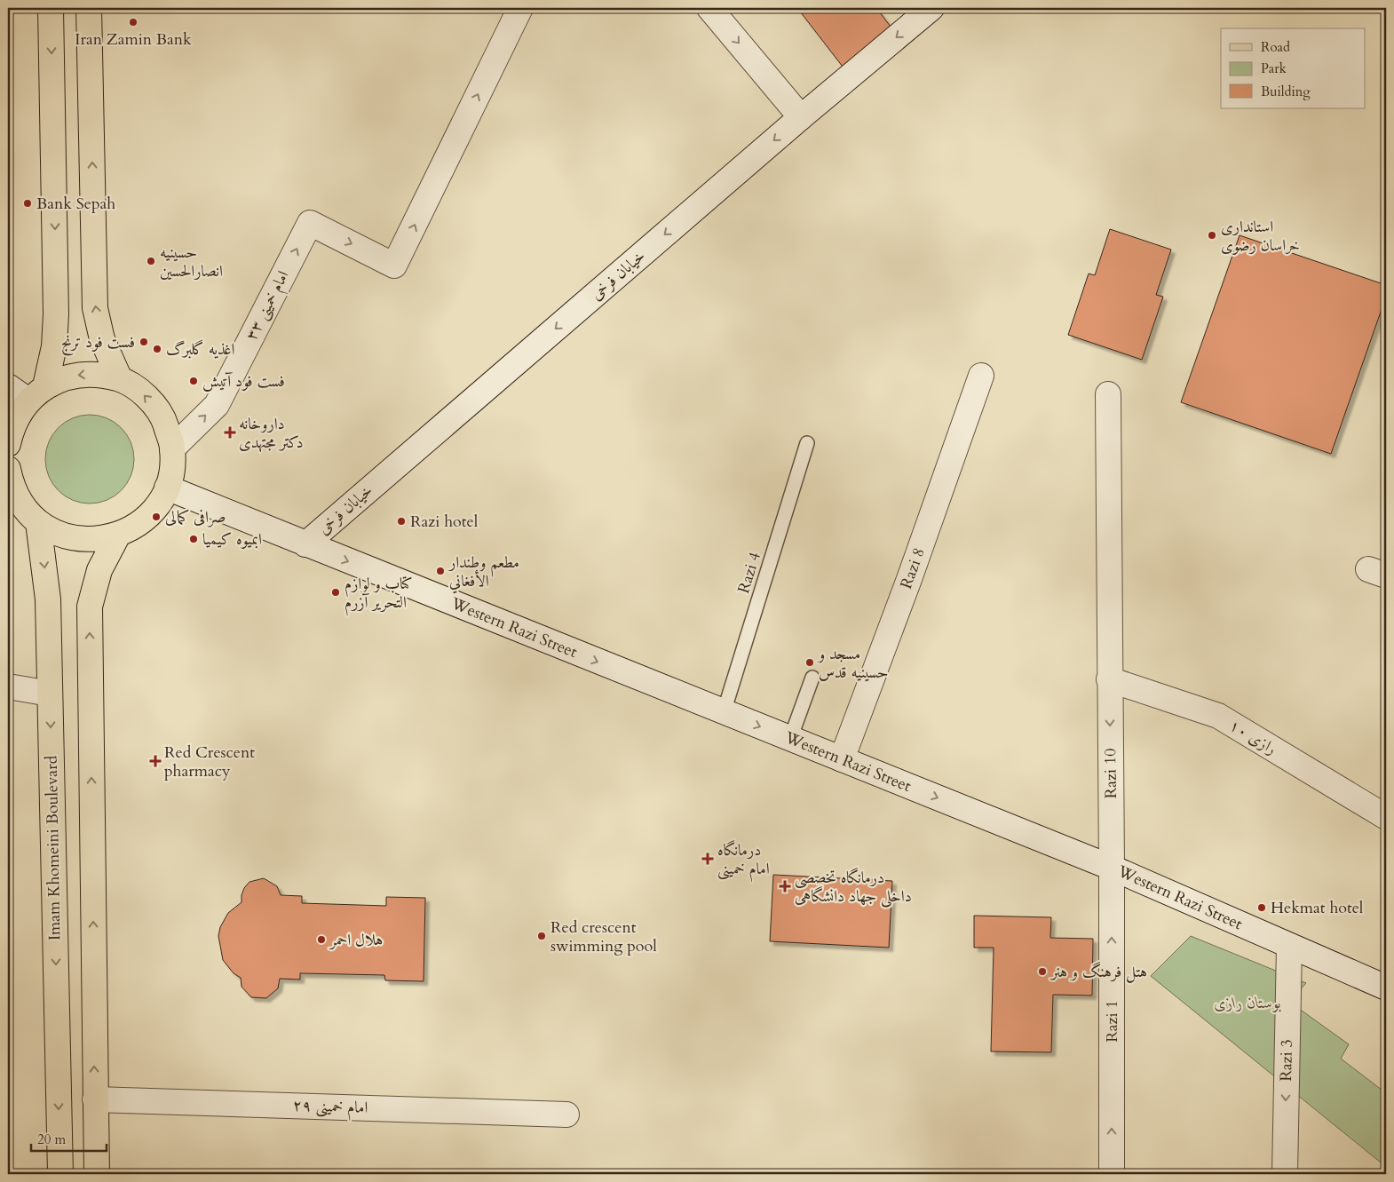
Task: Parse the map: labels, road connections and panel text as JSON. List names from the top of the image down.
{
  "streets": {
    "main road": ["Imam Khomeini Boulevard"],
    "street": [
      "خیابان فرخی",
      "امام خمینی ۳۳",
      "Razi 8",
      "Western Razi Street",
      "رازی ۱۰",
      "Razi 10",
      "Razi 1",
      "Razi 3",
      "امام خمینی ۲۹"
    ],
    "lane": ["Razi 4"]
  },
  "crossings": [
    ["خیابان فرخی", "Western Razi Street"],
    ["Razi 8", "Western Razi Street"],
    ["Razi 4", "Western Razi Street"],
    ["Western Razi Street", "Razi 10"],
    ["Western Razi Street", "Razi 1"],
    ["Western Razi Street", "Razi 3"],
    ["رازی ۱۰", "Razi 10"],
    ["Razi 10", "Razi 1"]
  ],
  "one_way": [
    "خیابان فرخی",
    "امام خمینی ۳۳",
    "Western Razi Street",
    "Razi 10",
    "Razi 1",
    "Razi 3"
  ],
  "parks": ["بوستان رازی"],
  "places": {
    "other": [
      "Iran Zamin Bank",
      "Bank Sepah",
      "استانداری خراسان رضوی",
      "حسینیه انصارالحسین",
      "فست فود ترنج",
      "اغذیه گلبرگ",
      "فست فود آتیش",
      "صرافی کمالی",
      "Razi hotel",
      "ابميوه كيميا",
      "مطعم وطندار الأفغاني",
      "کتاب و لوازم التحریر آزرم",
      "مسجد و حسینیه قدس",
      "Hekmat hotel",
      "Red crescent swimming pool",
      "هلال احمر",
      "هتل فرهنگ و هنر"
    ],
    "health": [
      "داروخانه دکتر مجتهدی",
      "Red Crescent pharmacy",
      "درمانگاه امام خمینی",
      "درمانگاه تخصصی داخلی جهاد دانشگاهی"
    ]
  },
  "legend": ["Road", "Park", "Building"],
  "scale_bar": "20 m"
}
